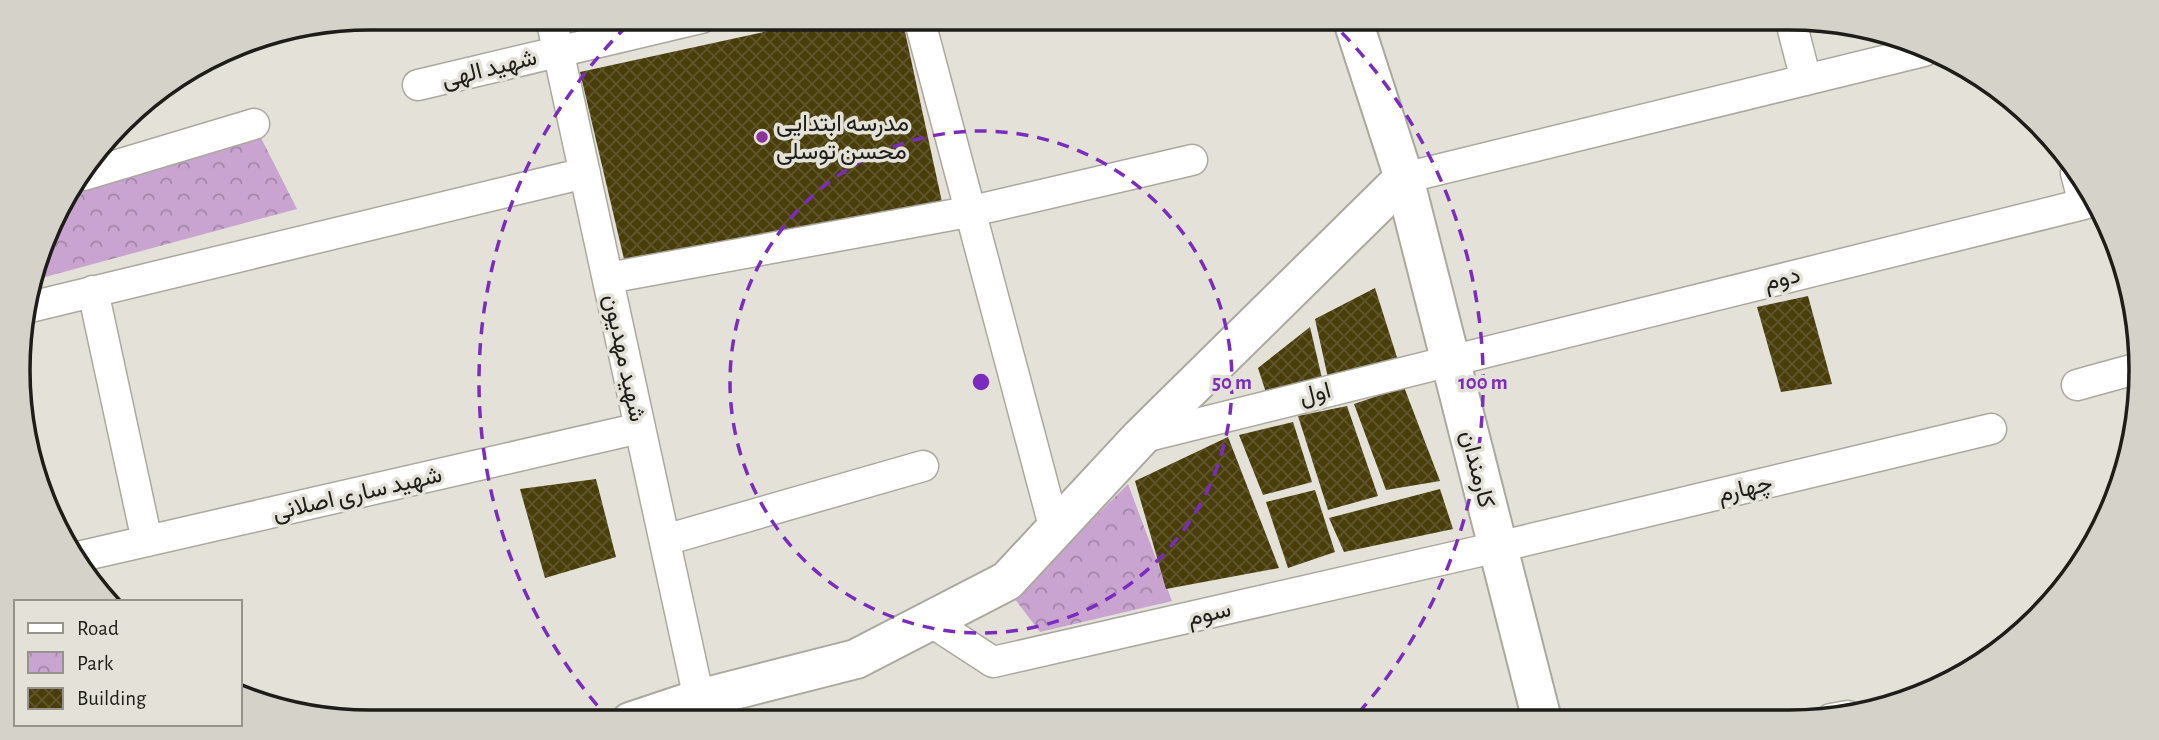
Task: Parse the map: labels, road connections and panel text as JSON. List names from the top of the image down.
{
  "streets": {
    "street": [
      "شهید الهی",
      "دوم",
      "شهید مهدیون",
      "اول",
      "کارمندان",
      "چهارم",
      "شهید ساری اصلانی",
      "سوم"
    ]
  },
  "crossings": [
    ["شهید الهی", "شهید مهدیون"],
    ["دوم", "اول"],
    ["دوم", "کارمندان"],
    ["شهید مهدیون", "شهید ساری اصلانی"],
    ["اول", "کارمندان"],
    ["کارمندان", "چهارم"],
    ["کارمندان", "سوم"],
    ["چهارم", "سوم"]
  ],
  "places": ["مدرسه ابتدایی محسن توسلی"],
  "legend": ["Road", "Park", "Building"],
  "rings": ["50 m", "100 m"]
}
